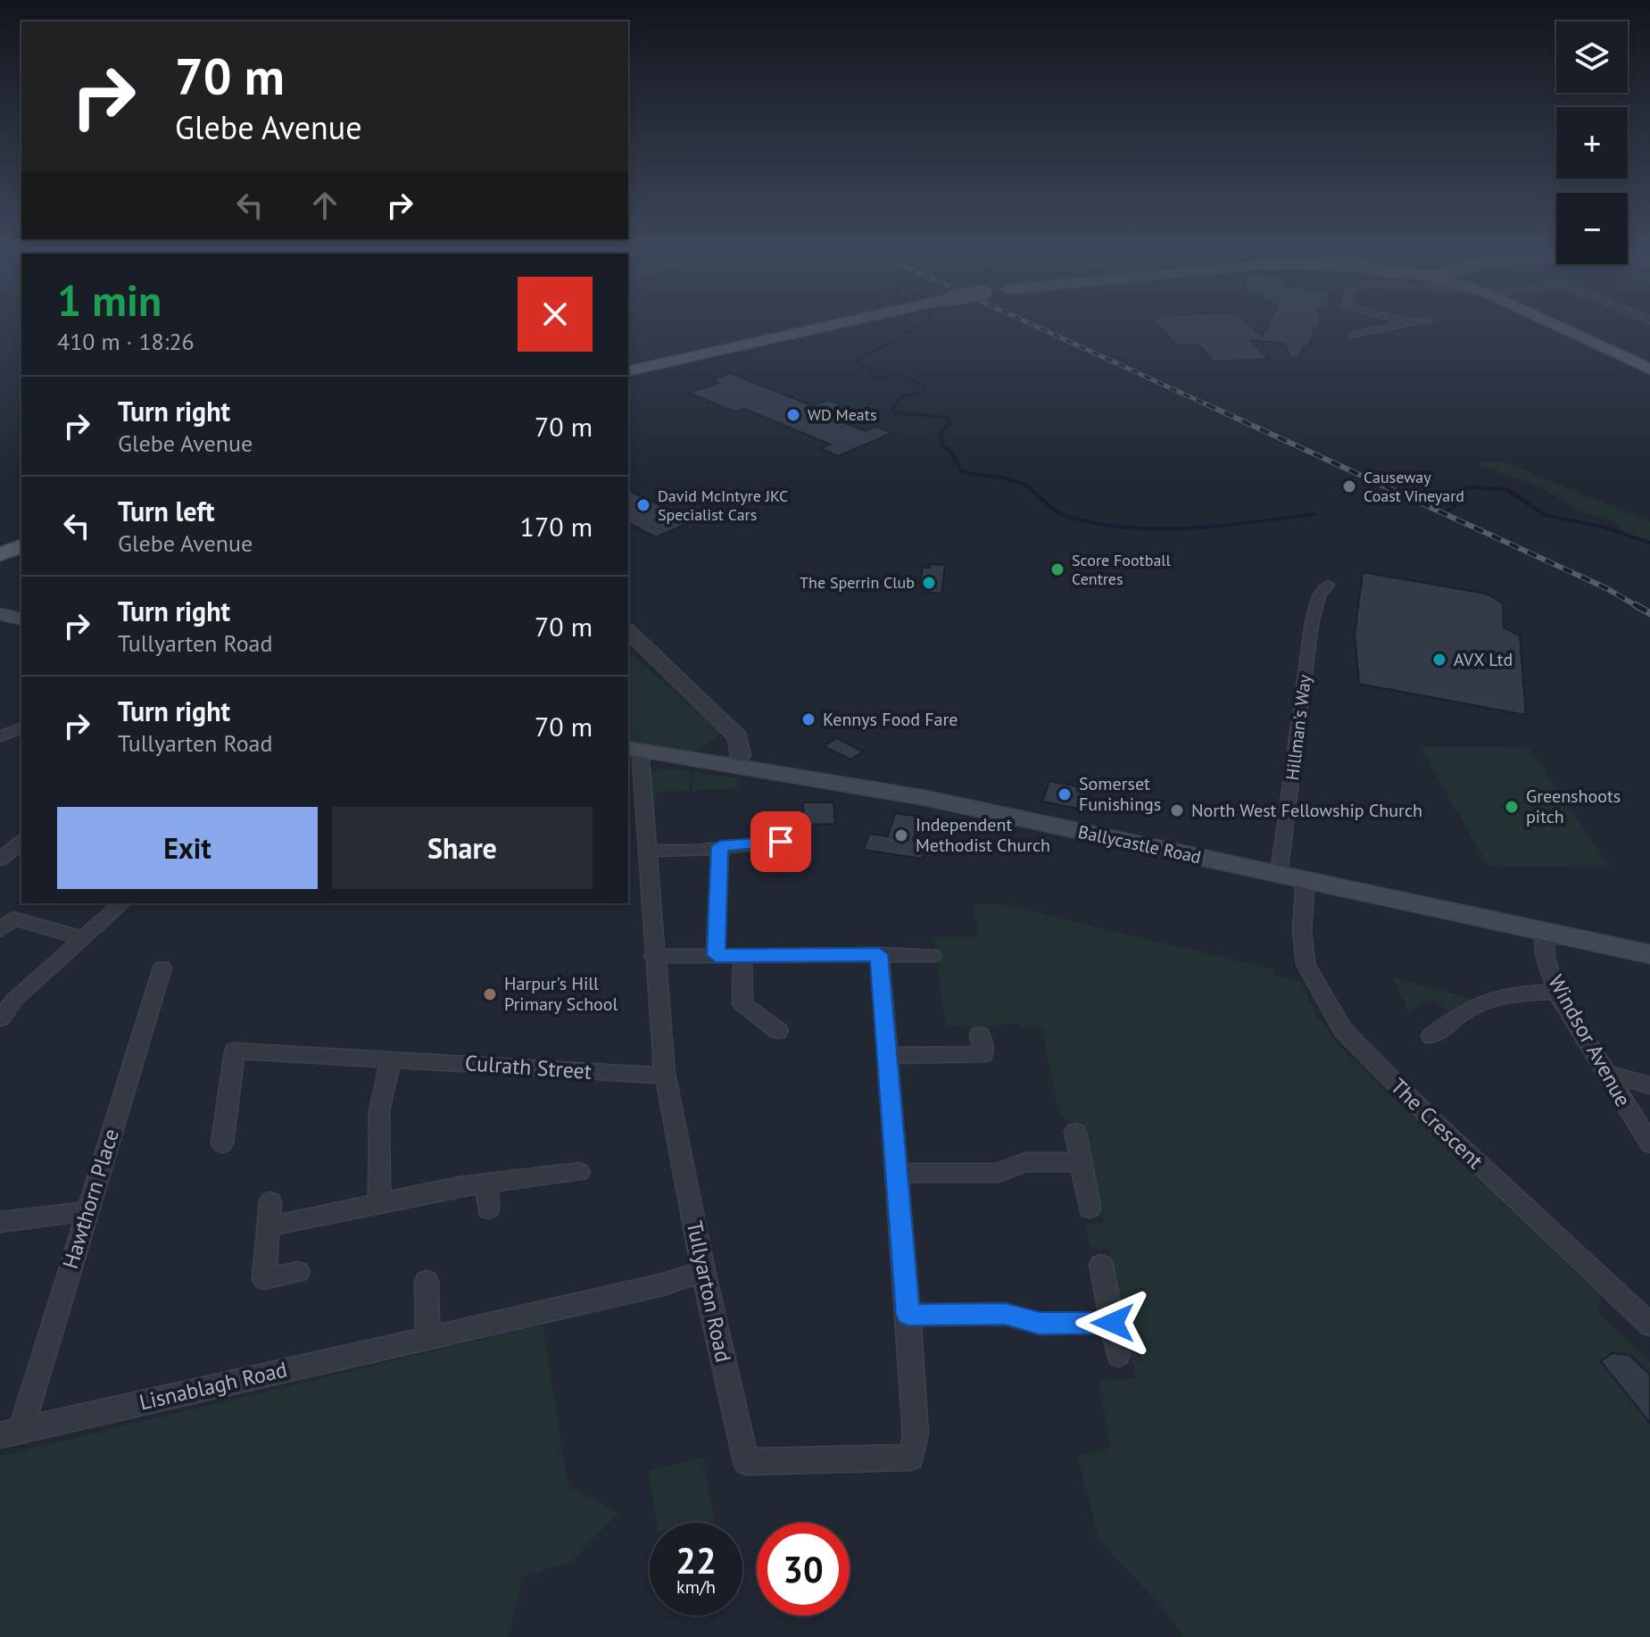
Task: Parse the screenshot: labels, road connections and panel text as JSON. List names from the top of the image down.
{
  "streets": {
    "main road": ["Ballycastle Road"],
    "street": [
      "Hillman's Way",
      "Windsor Avenue",
      "Culrath Street",
      "The Crescent",
      "Hawthorn Place",
      "Tullyarton Road",
      "Lisnablagh Road"
    ]
  },
  "crossings": [
    ["Hillman's Way", "Ballycastle Road"],
    ["Ballycastle Road", "Windsor Avenue"],
    ["Ballycastle Road", "The Crescent"],
    ["Ballycastle Road", "Tullyarton Road"],
    ["Culrath Street", "Tullyarton Road"],
    ["Hawthorn Place", "Lisnablagh Road"],
    ["Tullyarton Road", "Lisnablagh Road"]
  ],
  "places": [
    "WD Meats",
    "Causeway Coast Vineyard",
    "David McIntyre JKC Specialist Cars",
    "Score Football Centres",
    "The Sperrin Club",
    "AVX Ltd",
    "Kennys Food Fare",
    "Somerset Funishings",
    "Greenshoots pitch",
    "North West Fellowship Church",
    "Independent Methodist Church",
    "Harpur's Hill Primary School"
  ],
  "page": {
    "map_buttons": ["+", "−"],
    "turn": ["70 m", "Glebe Avenue"],
    "heading": ["1 min", "410 m · 18:26"],
    "list": [
      {
        "name": "Turn right",
        "note": "Glebe Avenue",
        "value": "70 m"
      },
      {
        "name": "Turn left",
        "note": "Glebe Avenue",
        "value": "170 m"
      },
      {
        "name": "Turn right",
        "note": "Tullyarten Road",
        "value": "70 m"
      },
      {
        "name": "Turn right",
        "note": "Tullyarten Road",
        "value": "70 m"
      }
    ],
    "buttons": ["Exit", "Share"],
    "speed": "22 km/h",
    "limit": "30"
  }
}
